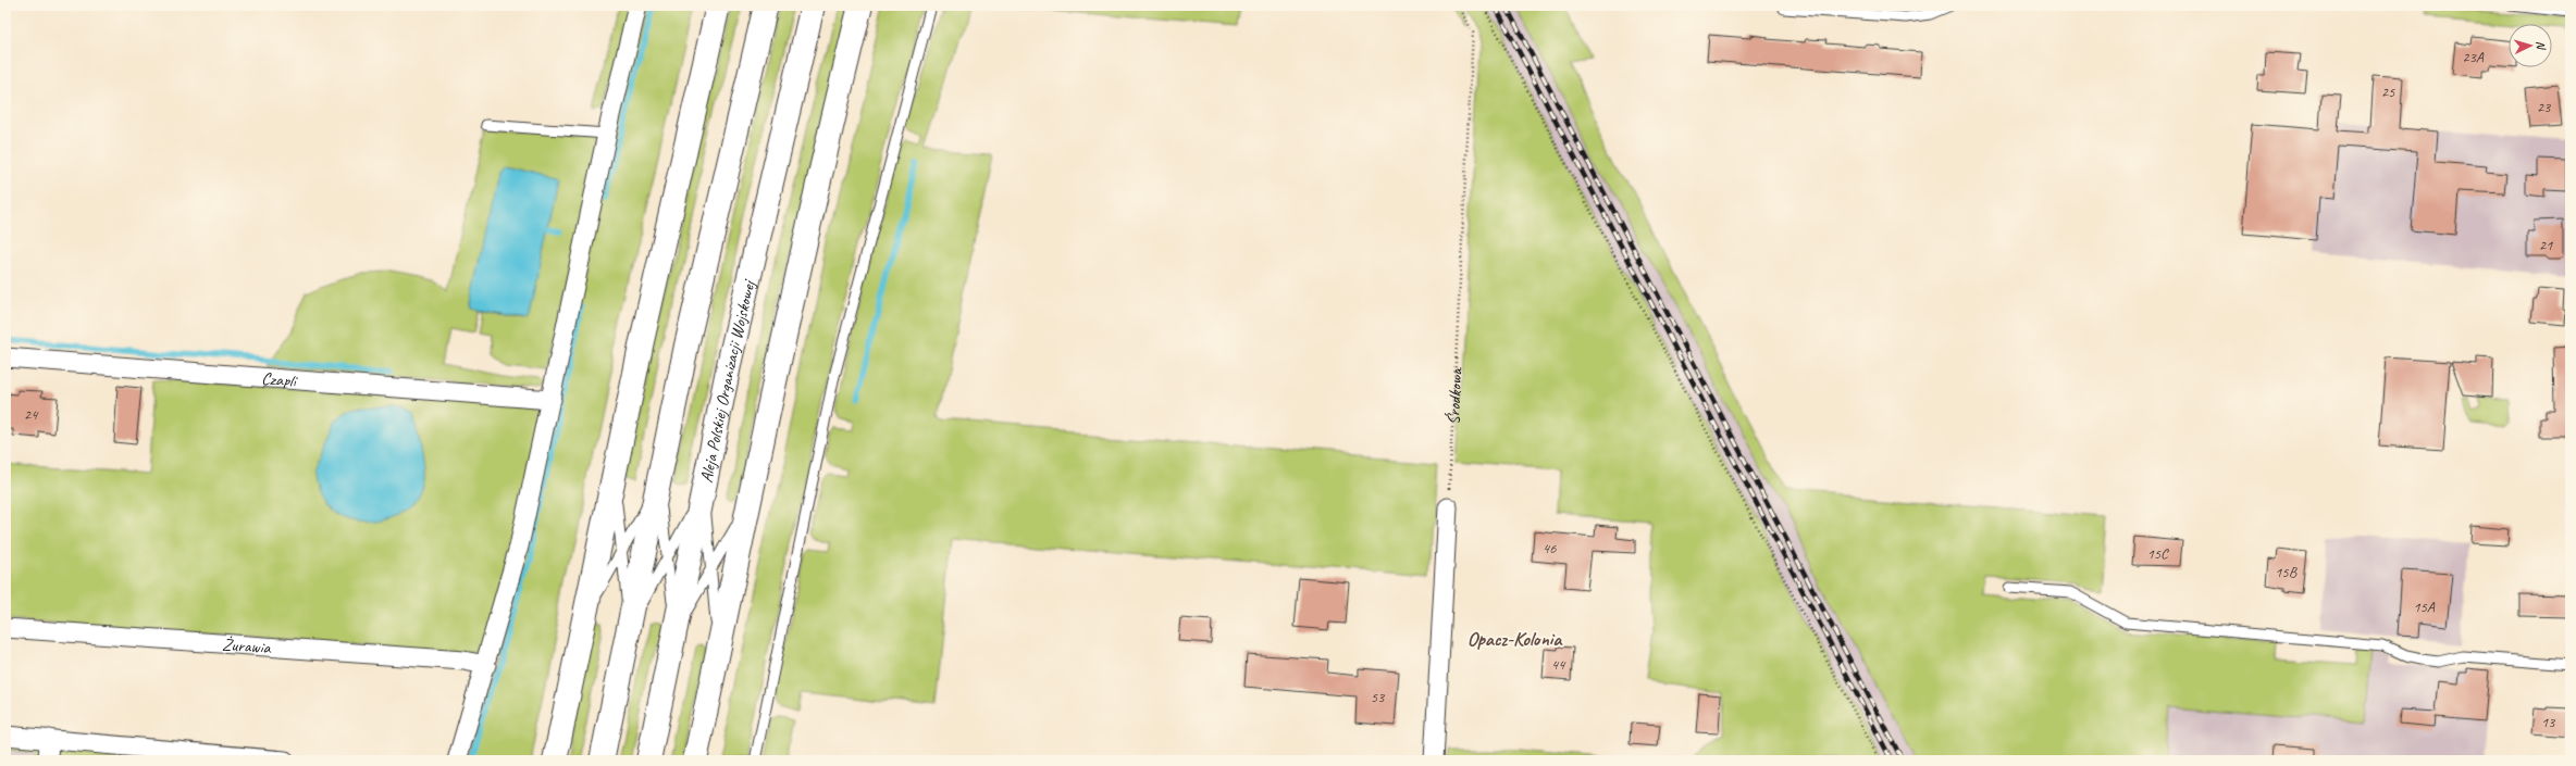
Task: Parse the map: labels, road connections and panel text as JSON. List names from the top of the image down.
{
  "streets": {
    "highway": ["Aleja Polskiej Organizacji Wojskowej"],
    "street": ["Czapli", "Żurawia"],
    "path": ["Środkowa"]
  },
  "districts": ["Opacz-Kolonia"],
  "house_numbers": [
    "23A",
    "25",
    "23",
    "21",
    "24",
    "46",
    "15C",
    "15B",
    "15A",
    "44",
    "53",
    "13"
  ],
  "north": "right"
}
